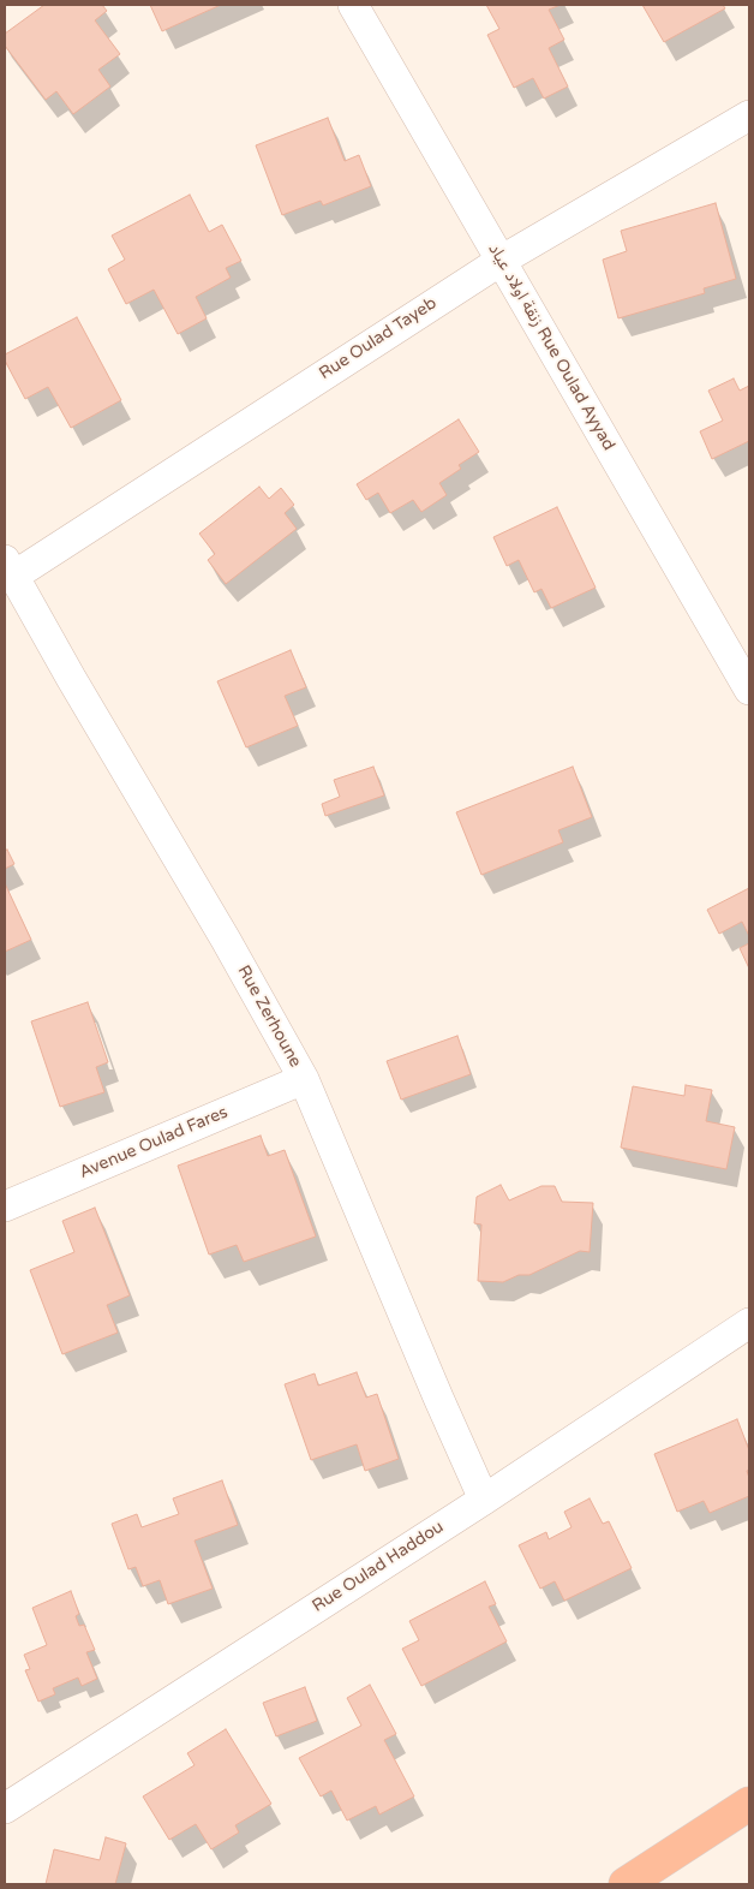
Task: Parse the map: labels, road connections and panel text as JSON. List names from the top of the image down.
{
  "streets": {
    "street": [
      "Rue Oulad Tayeb",
      "زنقة اولاد عياد Rue Oulad Ayyad",
      "Rue Zerhoune",
      "Avenue Oulad Fares",
      "Rue Oulad Haddou"
    ]
  },
  "crossings": [
    ["Rue Oulad Tayeb", "زنقة اولاد عياد Rue Oulad Ayyad"],
    ["Rue Oulad Tayeb", "Rue Zerhoune"],
    ["Rue Zerhoune", "Avenue Oulad Fares"],
    ["Rue Zerhoune", "Rue Oulad Haddou"]
  ]
}
